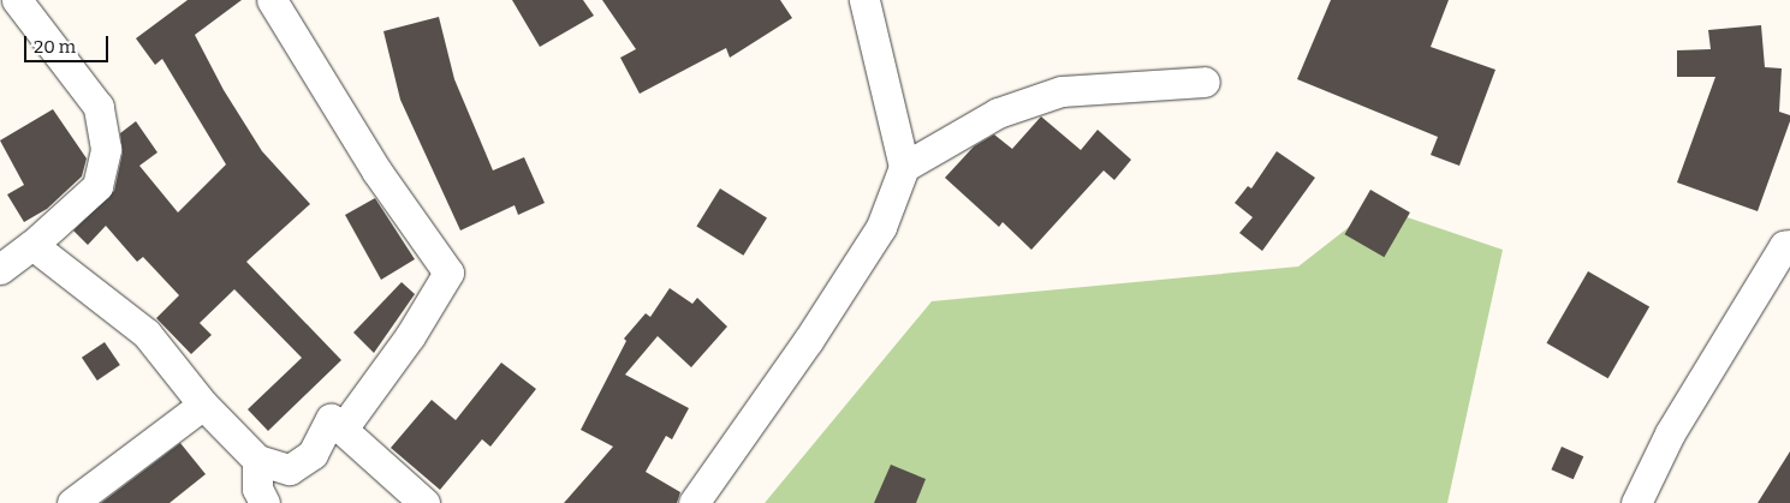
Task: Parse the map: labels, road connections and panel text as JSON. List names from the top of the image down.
{
  "scale_bar": "20 m"
}
